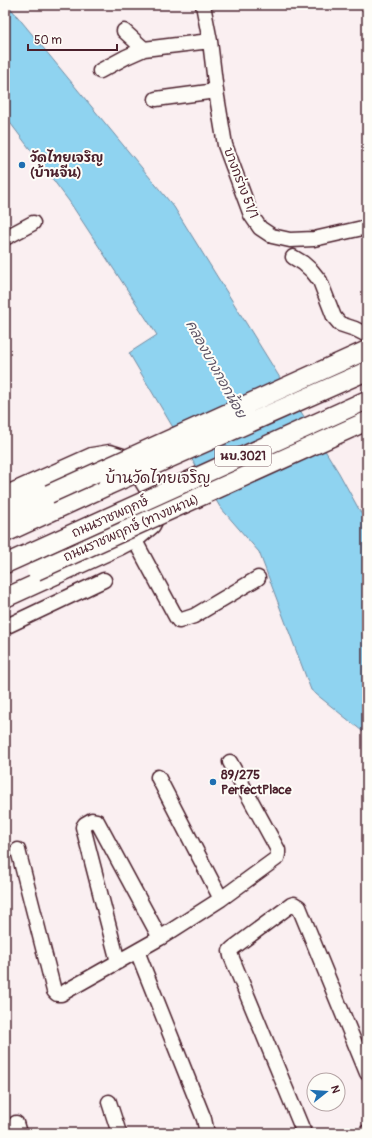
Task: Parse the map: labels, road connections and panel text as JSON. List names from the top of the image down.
{
  "streets": {
    "main road": ["นบ.3021", "ถนนราชพฤกษ์", "ถนนราชพฤกษ์ (ทางขนาน)"],
    "street": ["บางกร่าง 51/1"]
  },
  "districts": ["บ้านวัดไทยเจริญ"],
  "water": ["คลองบางกอกน้อย"],
  "places": ["วัดไทยเจริญ (บ้านจีน)", "89/275 PerfectPlace"],
  "scale_bar": "50 m",
  "north": "right"
}
